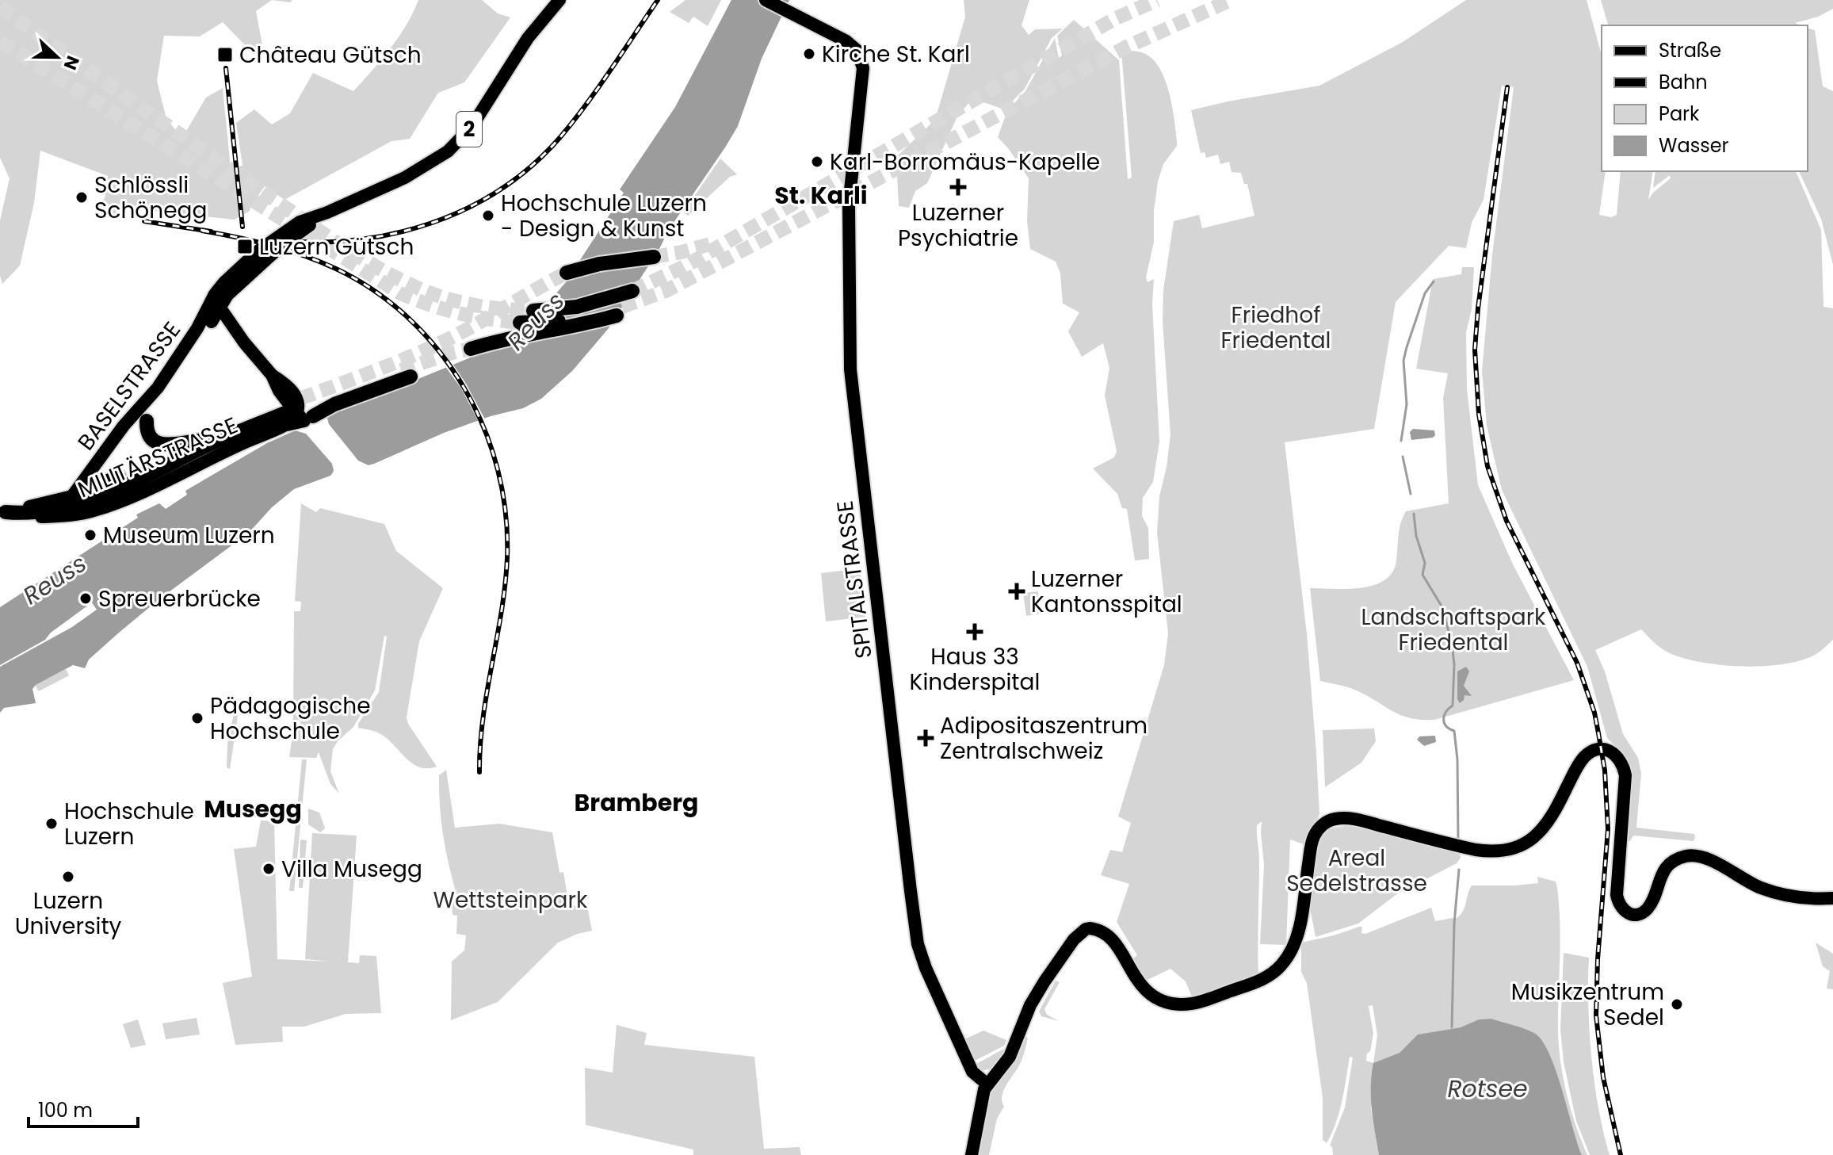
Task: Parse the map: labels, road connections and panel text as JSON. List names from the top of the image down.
{
  "streets": {
    "main road": [
      "2",
      "BASELSTRASSE",
      "MILITÄRSTRASSE",
      "SPITALSTRASSE"
    ]
  },
  "districts": ["St. Karli", "Bramberg", "Musegg"],
  "water": ["Reuss", "Rotsee"],
  "parks": [
    "Friedhof Friedental",
    "Landschaftspark Friedental",
    "Areal Sedelstrasse",
    "Wettsteinpark"
  ],
  "places": {
    "other": [
      "Kirche St. Karl",
      "Karl-Borromäus-Kapelle",
      "Schlössli Schönegg",
      "Hochschule Luzern - Design & Kunst",
      "Museum Luzern",
      "Spreuerbrücke",
      "Pädagogische Hochschule",
      "Hochschule Luzern",
      "Villa Musegg",
      "Luzern University",
      "Musikzentrum Sedel"
    ],
    "transit": ["Château Gütsch", "Luzern Gütsch"],
    "health": [
      "Luzerner Psychiatrie",
      "Luzerner Kantonsspital",
      "Haus 33 Kinderspital",
      "Adipositaszentrum Zentralschweiz"
    ]
  },
  "legend": [
    "Straße",
    "Bahn",
    "Park",
    "Wasser"
  ],
  "scale_bar": "100 m",
  "north": "right"
}
